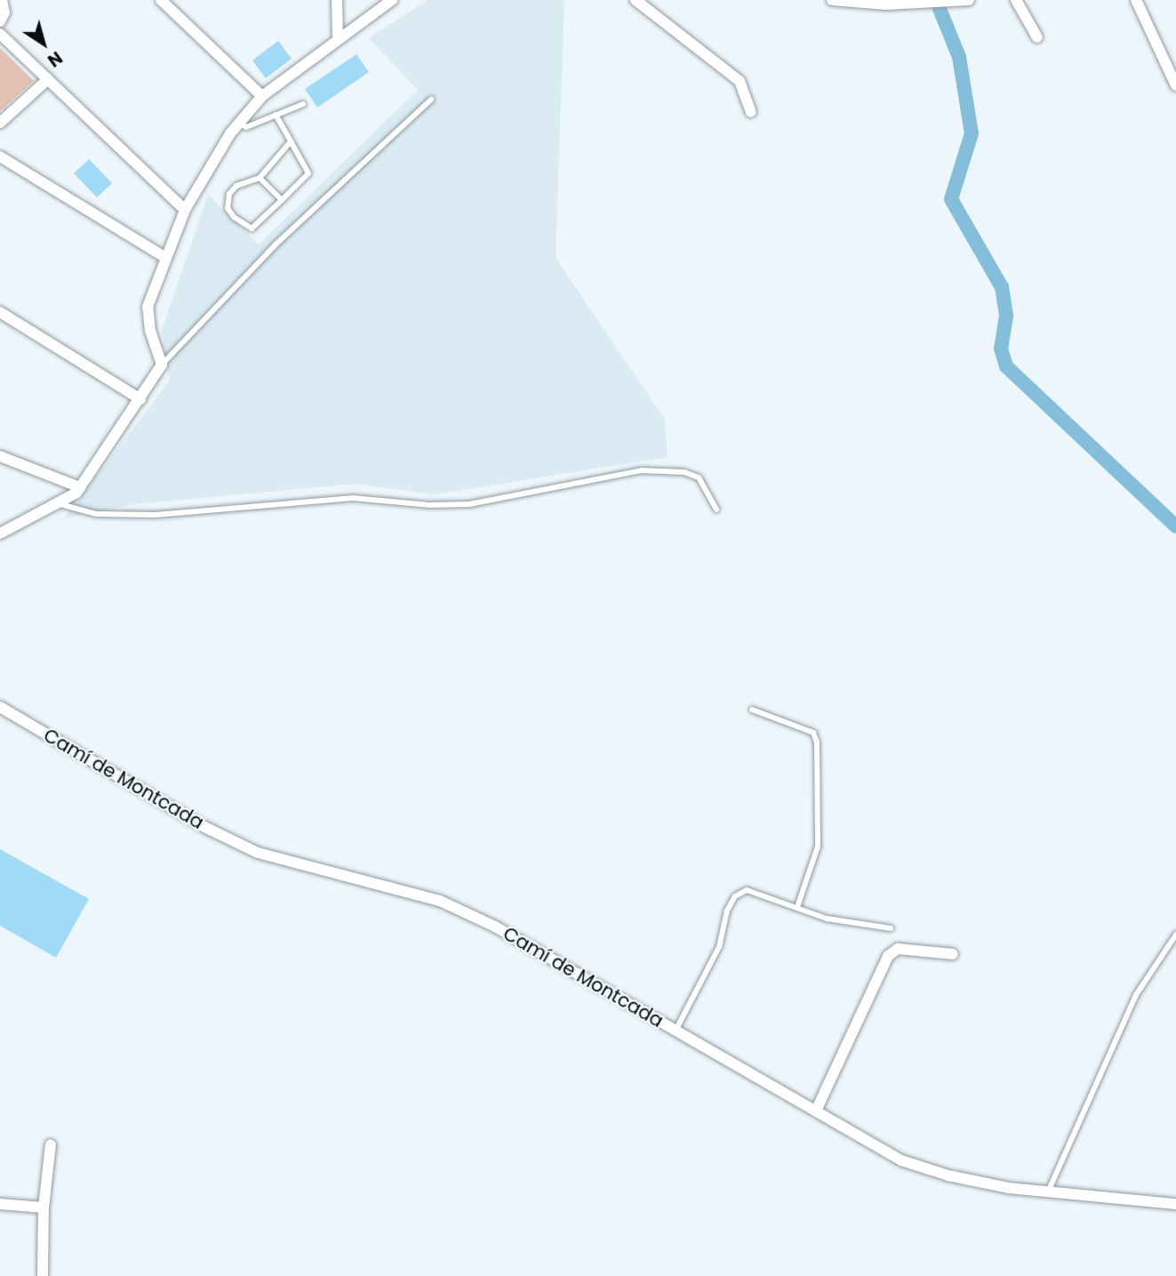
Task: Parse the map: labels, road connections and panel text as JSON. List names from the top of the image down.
{
  "streets": {
    "street": ["Camí de Montcada"]
  },
  "north": "bottom right"
}
